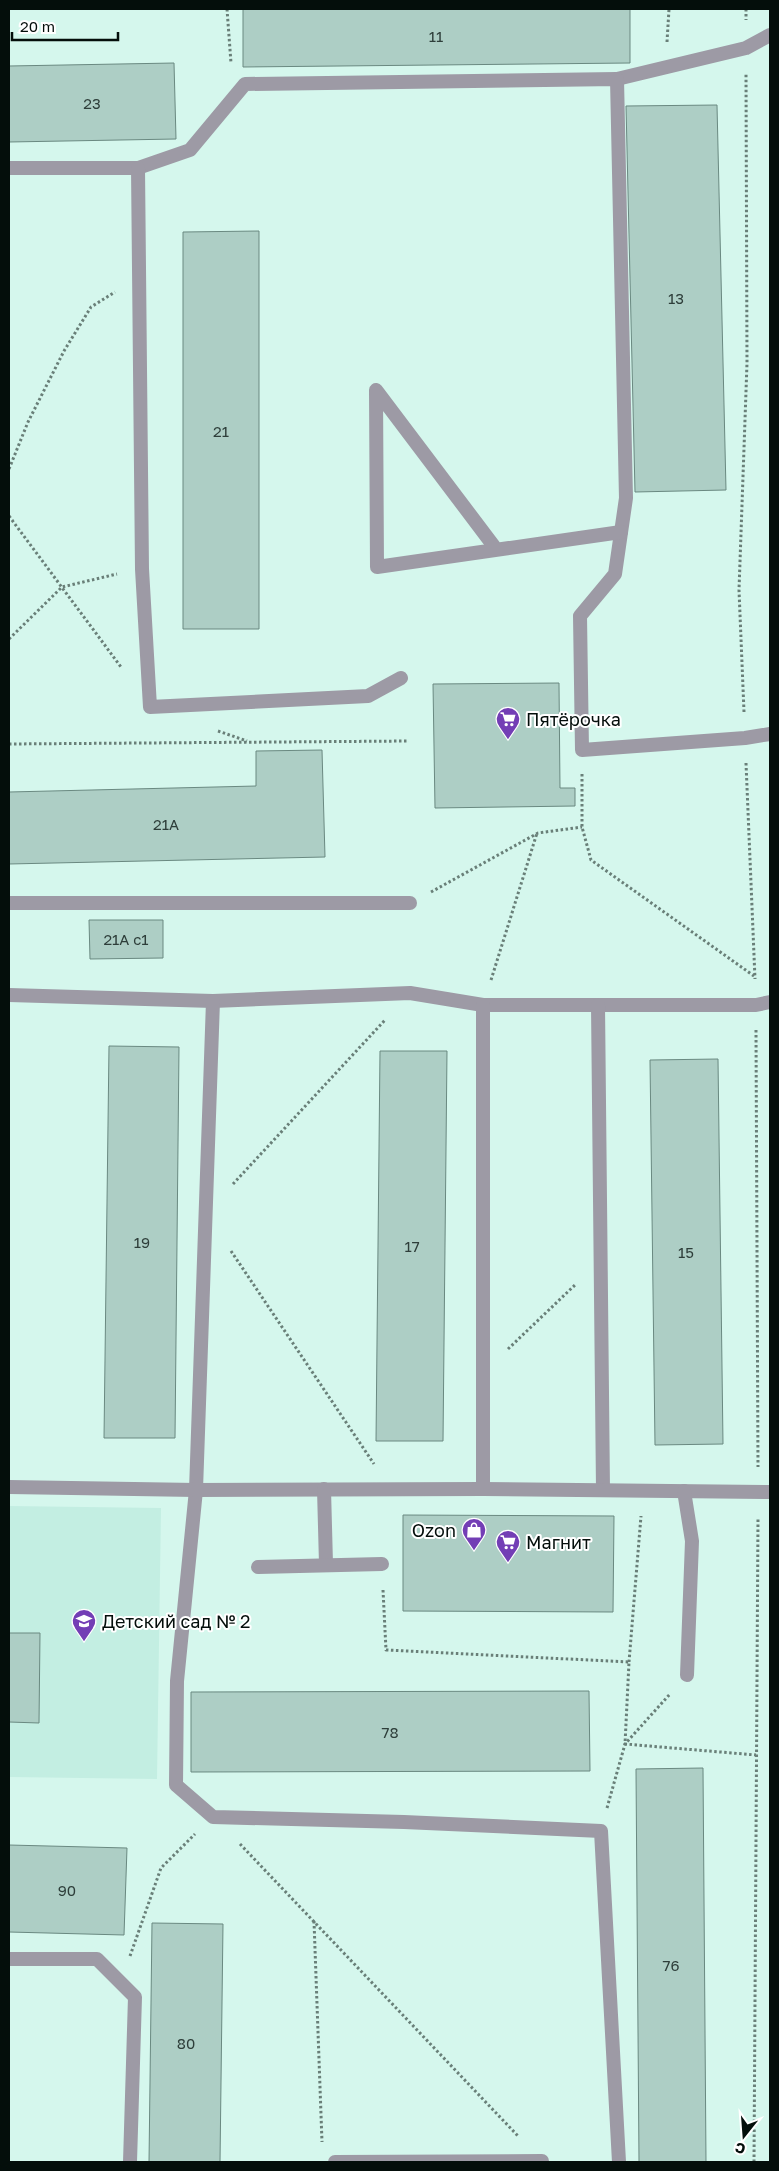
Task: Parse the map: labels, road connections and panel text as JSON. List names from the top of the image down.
{
  "places": {
    "supermarket": ["Пятёрочка", "Магнит"],
    "shop": ["Ozon"],
    "school or university": ["Детский сад № 2"]
  },
  "house_numbers": [
    "11",
    "23",
    "13",
    "21",
    "21А",
    "21А с1",
    "19",
    "17",
    "15",
    "78",
    "90",
    "76",
    "80"
  ],
  "scale_bar": "20 m",
  "north": "bottom"
}
